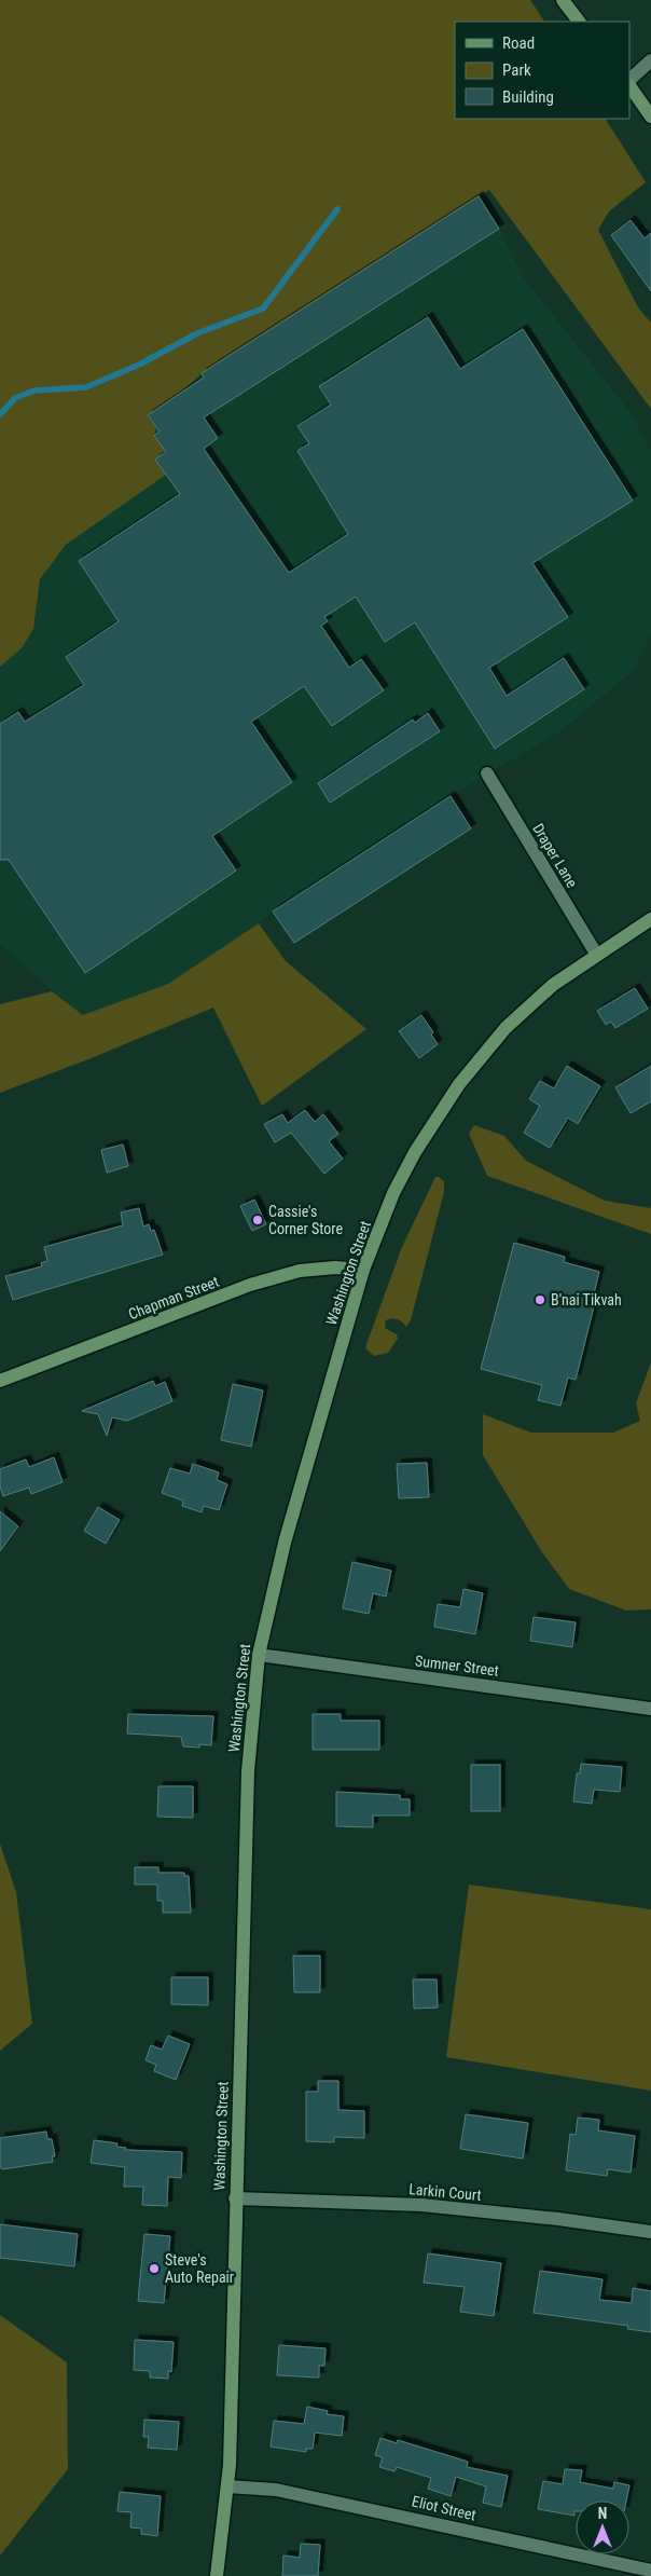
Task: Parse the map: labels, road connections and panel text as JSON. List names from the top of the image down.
{
  "streets": {
    "main road": ["Washington Street", "Chapman Street"],
    "street": [
      "Draper Lane",
      "Sumner Street",
      "Larkin Court",
      "Eliot Street"
    ]
  },
  "crossings": [
    ["Draper Lane", "Washington Street"],
    ["Washington Street", "Chapman Street"],
    ["Washington Street", "Sumner Street"],
    ["Washington Street", "Larkin Court"],
    ["Washington Street", "Eliot Street"]
  ],
  "places": ["Cassie's Corner Store", "B'nai Tikvah", "Steve's Auto Repair"],
  "legend": ["Road", "Park", "Building"],
  "north": "top"
}
